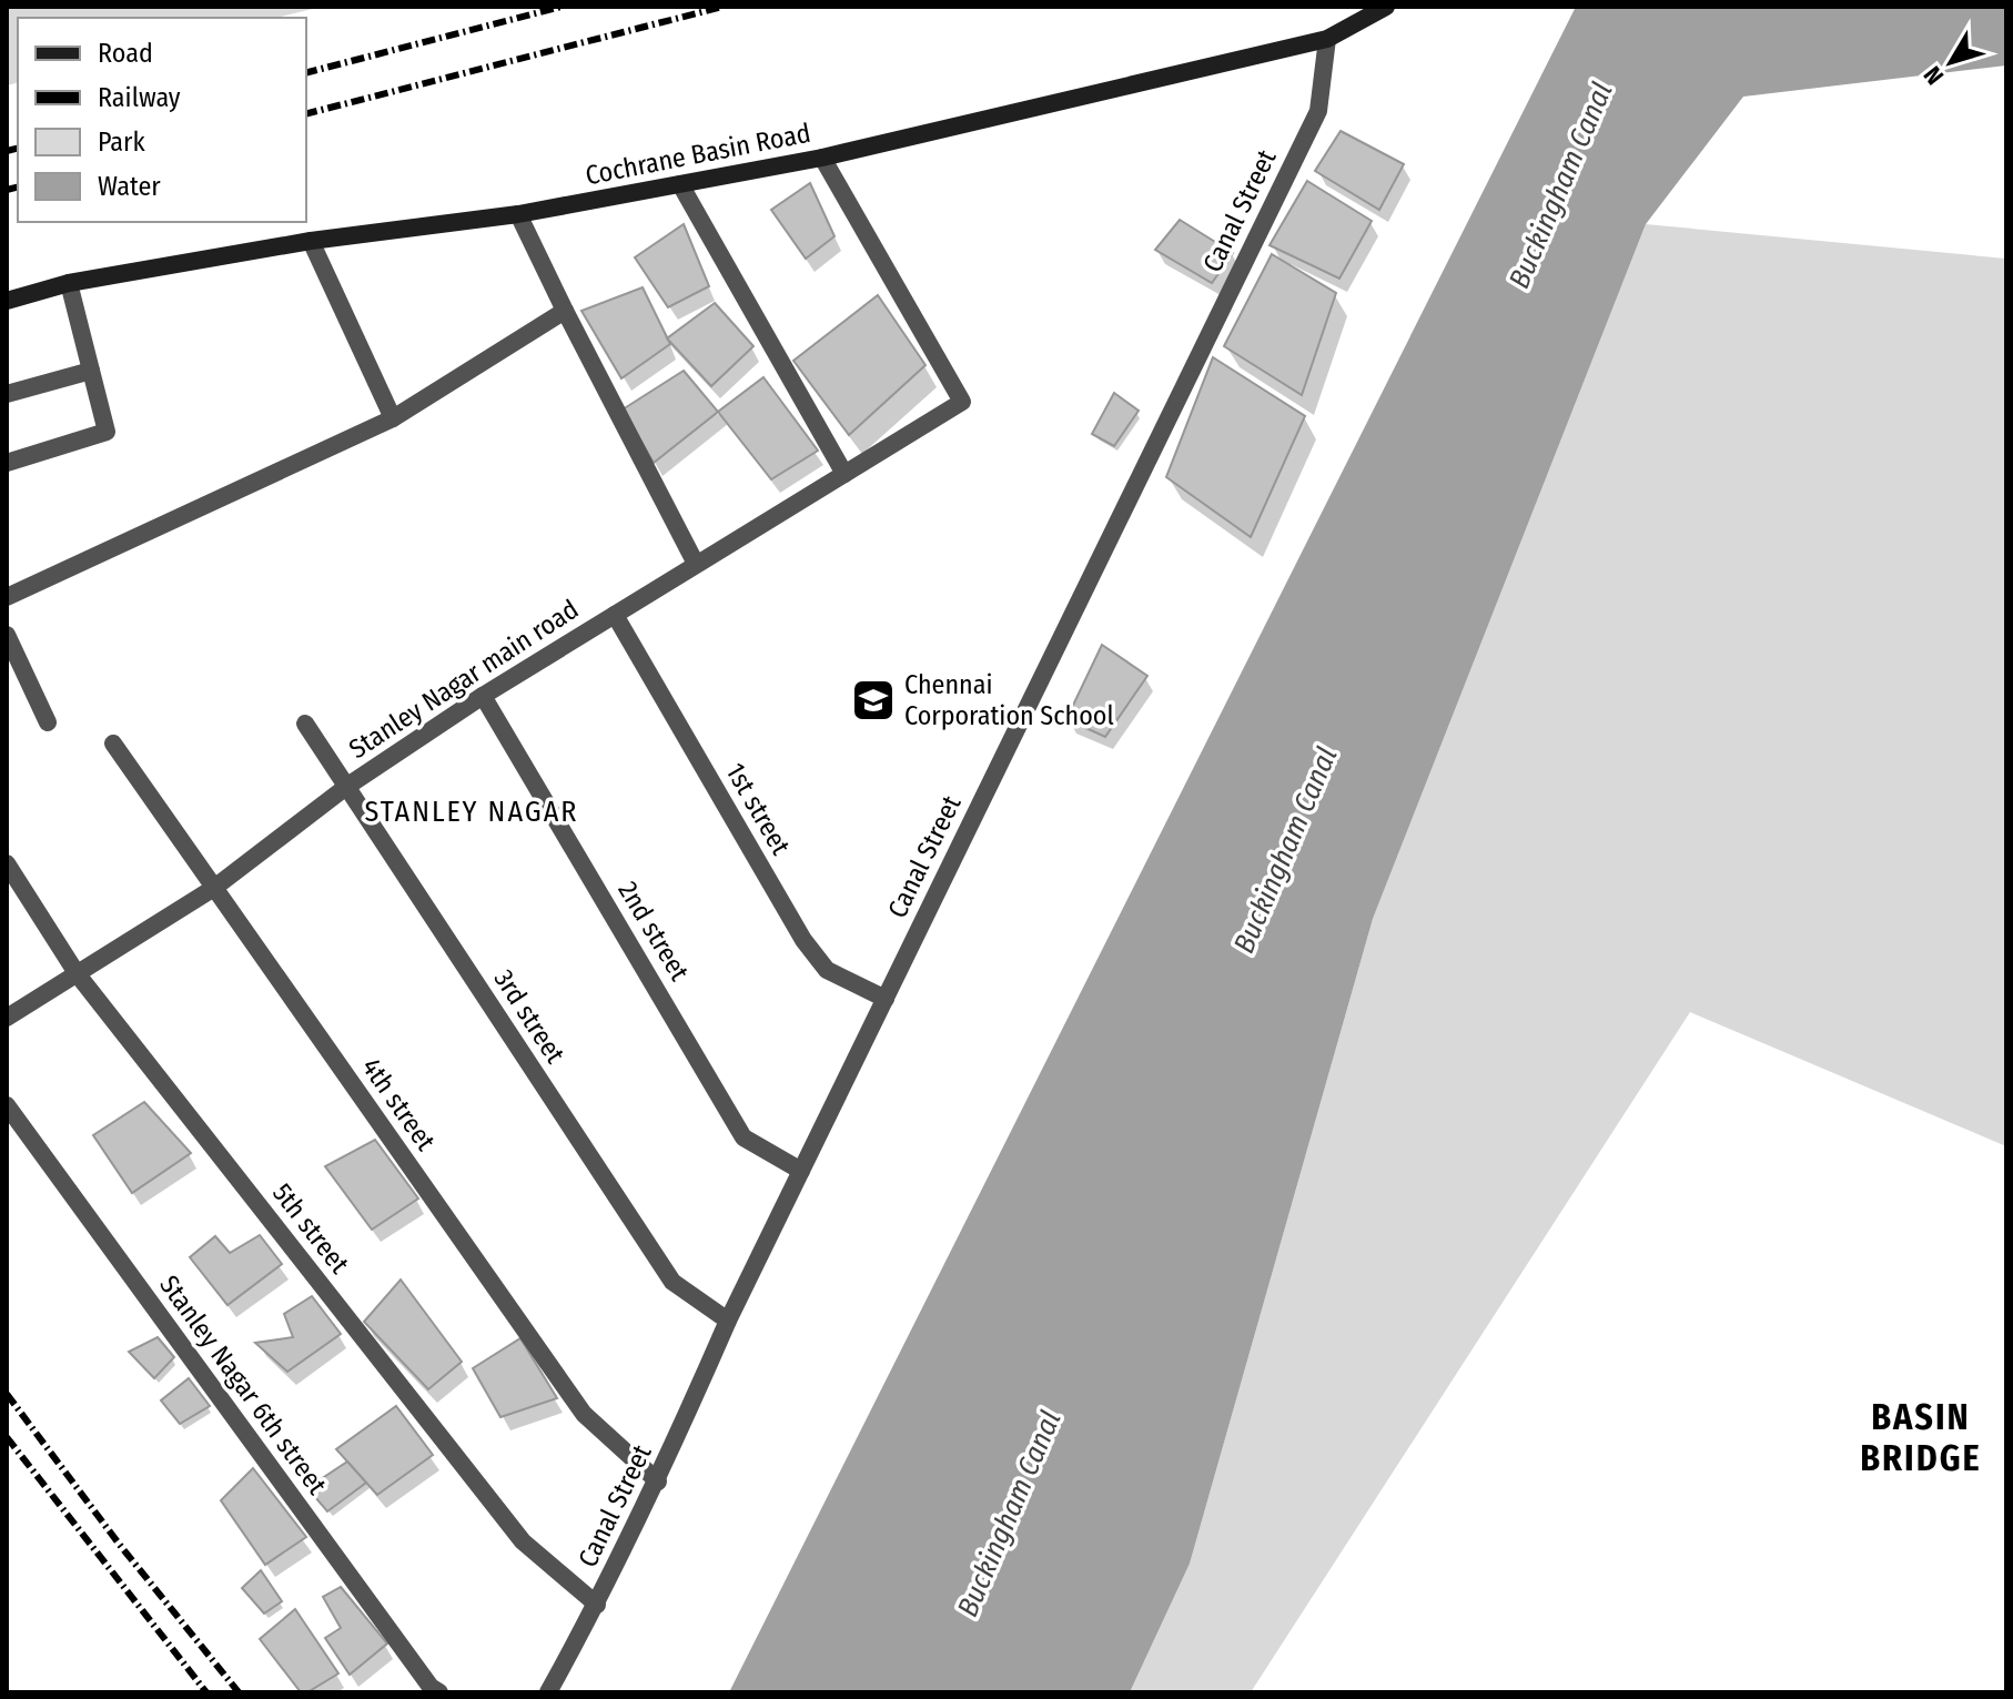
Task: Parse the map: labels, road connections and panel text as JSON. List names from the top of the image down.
{
  "streets": {
    "main road": ["Cochrane Basin Road"],
    "street": [
      "Canal Street",
      "Stanley Nagar main road",
      "1st street",
      "2nd street",
      "3rd street",
      "4th street",
      "5th street",
      "Stanley Nagar 6th street"
    ]
  },
  "crossings": [
    ["Cochrane Basin Road", "Canal Street"],
    ["Cochrane Basin Road", "Stanley Nagar main road"],
    ["Canal Street", "1st street"],
    ["Canal Street", "2nd street"],
    ["Canal Street", "3rd street"],
    ["Canal Street", "4th street"],
    ["Canal Street", "5th street"],
    ["Stanley Nagar main road", "1st street"],
    ["Stanley Nagar main road", "2nd street"],
    ["Stanley Nagar main road", "3rd street"],
    ["Stanley Nagar main road", "4th street"],
    ["Stanley Nagar main road", "5th street"]
  ],
  "districts": ["STANLEY NAGAR", "BASIN BRIDGE"],
  "water": ["Buckingham Canal"],
  "places": {
    "school or university": ["Chennai Corporation School"]
  },
  "legend": [
    "Road",
    "Railway",
    "Park",
    "Water"
  ],
  "north": "bottom left"
}
